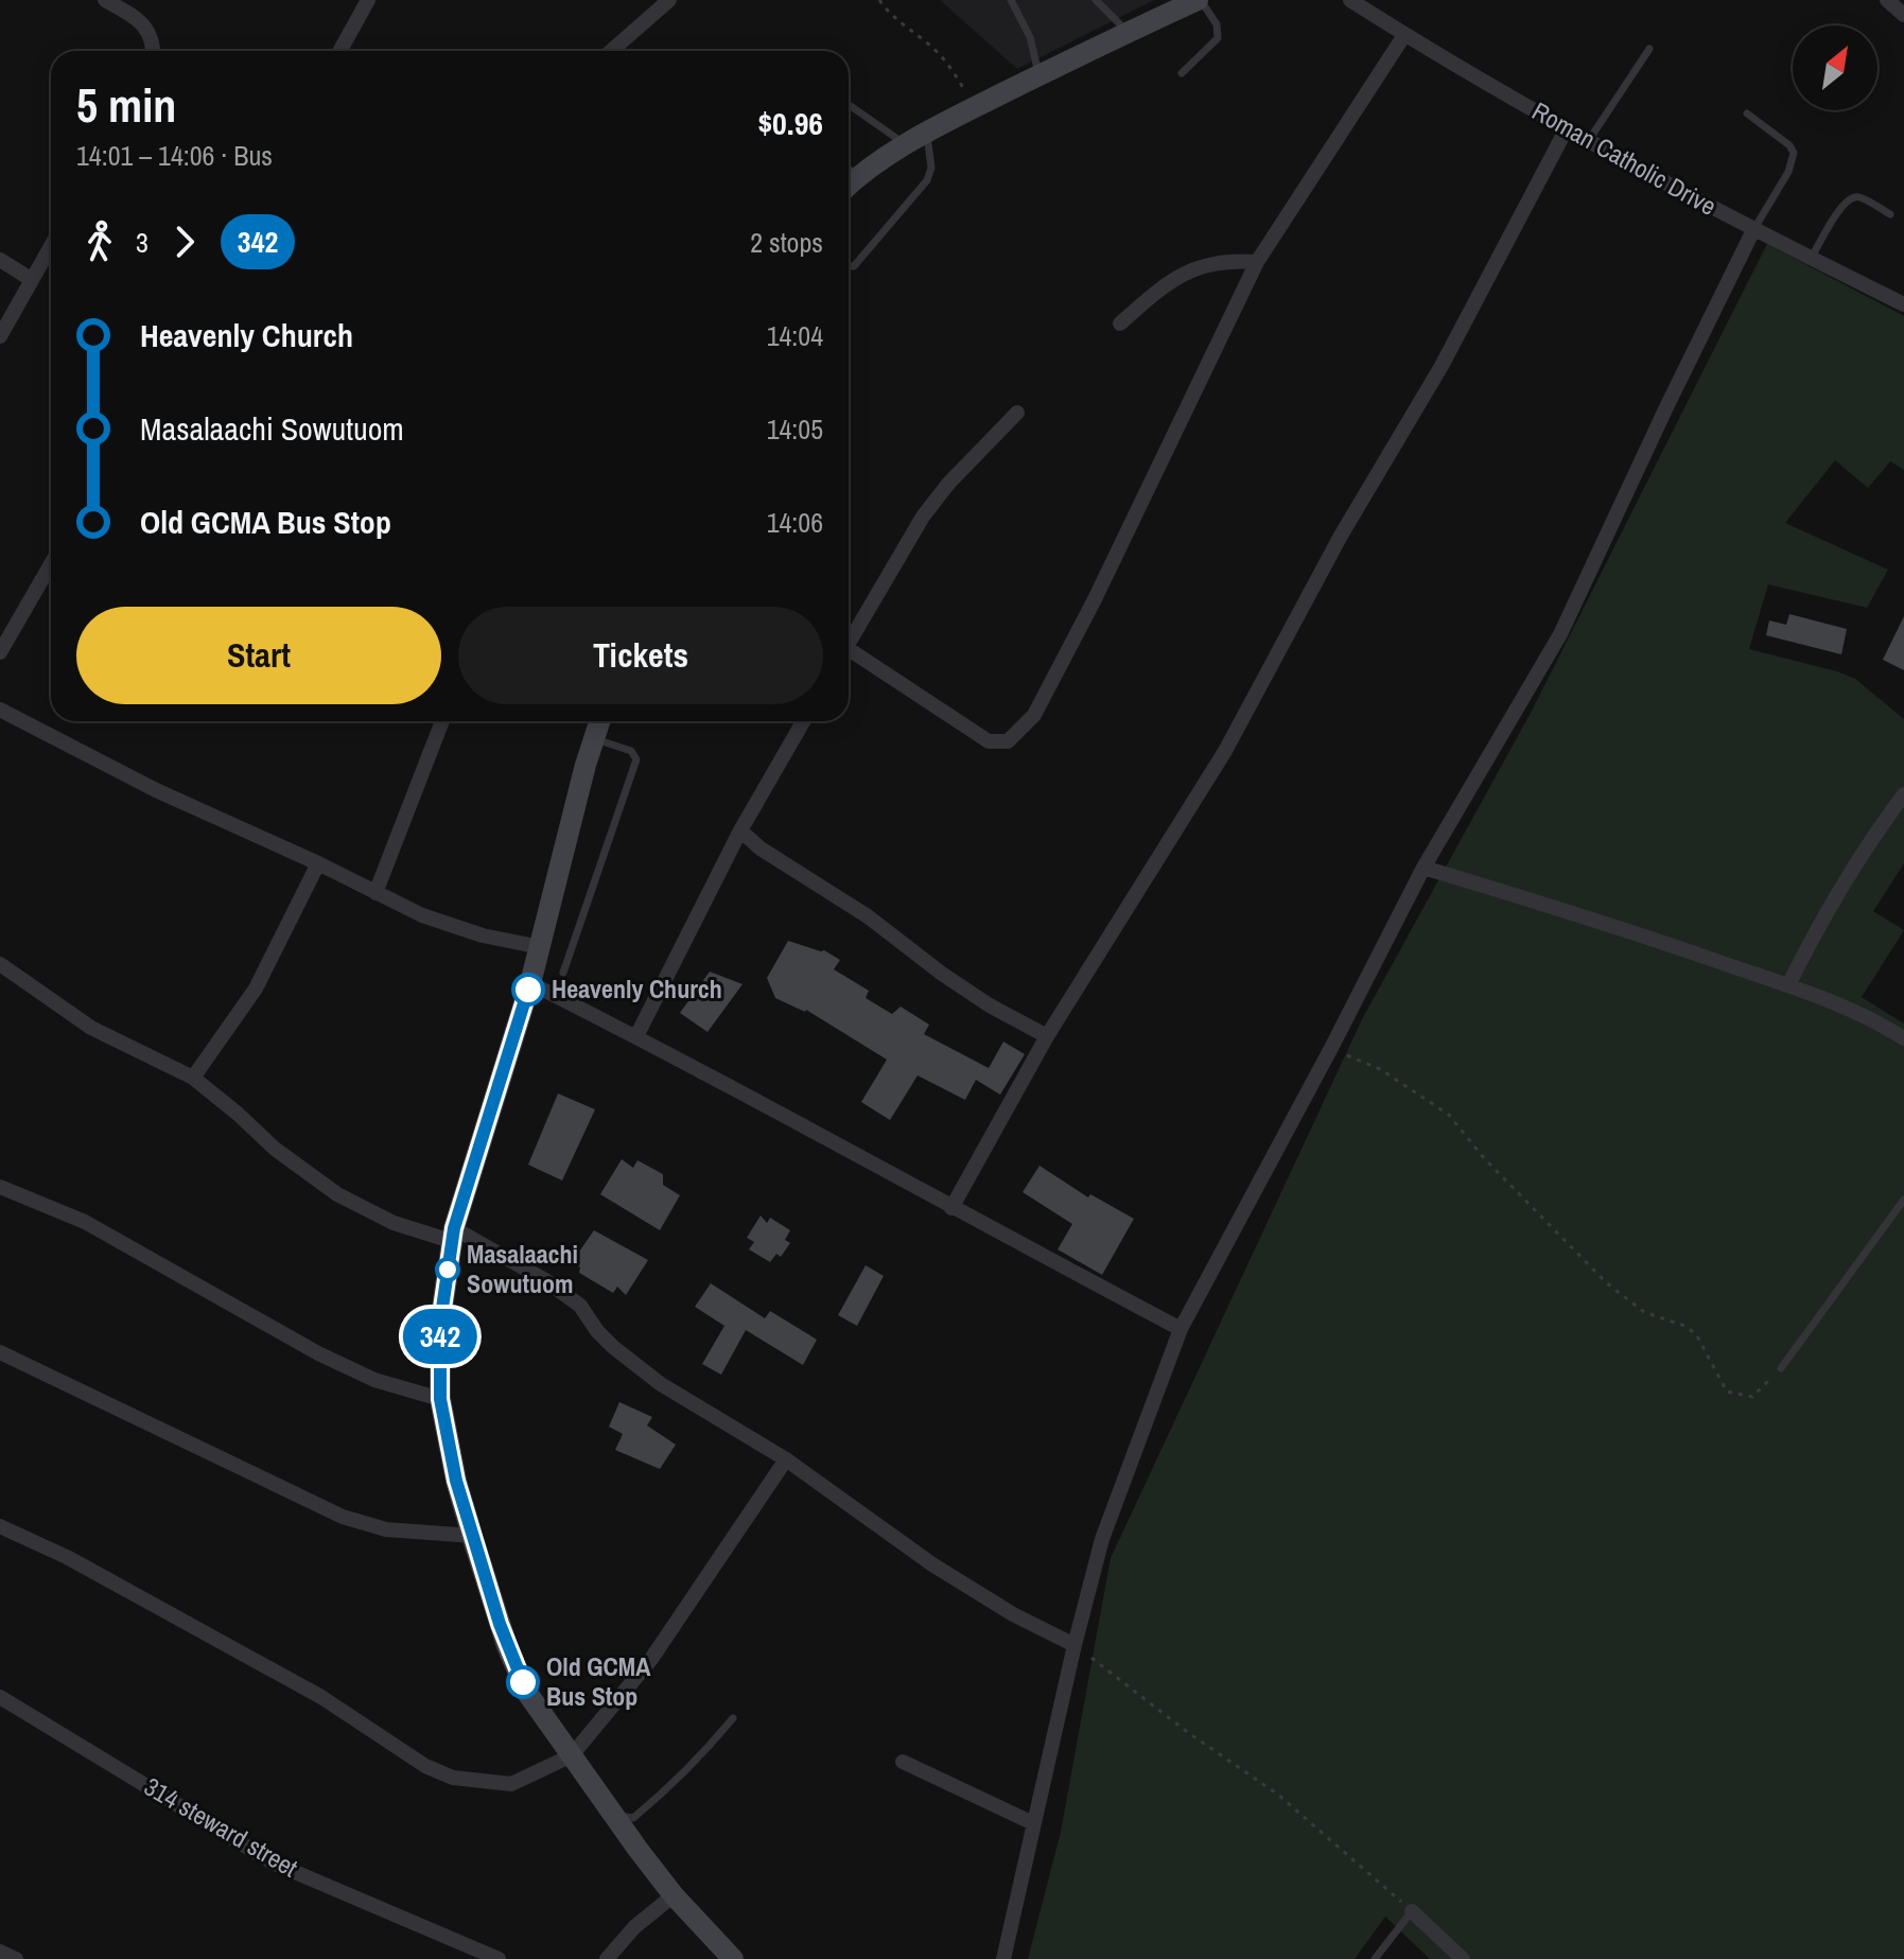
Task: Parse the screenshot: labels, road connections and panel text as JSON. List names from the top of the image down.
{
  "streets": {
    "street": ["Roman Catholic Drive", "314 steward street"]
  },
  "places": ["Heavenly Church", "Masalaachi Sowutuom", "Old GCMA Bus Stop"],
  "lines": ["bus line 342"],
  "north": "top right",
  "page": {
    "on_map": "342",
    "heading": ["5 min", "14:01 – 14:06 · Bus", "$0.96"],
    "legs": ["3", "342", "2 stops"],
    "list": [
      {
        "name": "Heavenly Church",
        "value": "14:04"
      },
      {
        "name": "Masalaachi Sowutuom",
        "value": "14:05"
      },
      {
        "name": "Old GCMA Bus Stop",
        "value": "14:06"
      }
    ],
    "buttons": ["Start", "Tickets"]
  }
}
